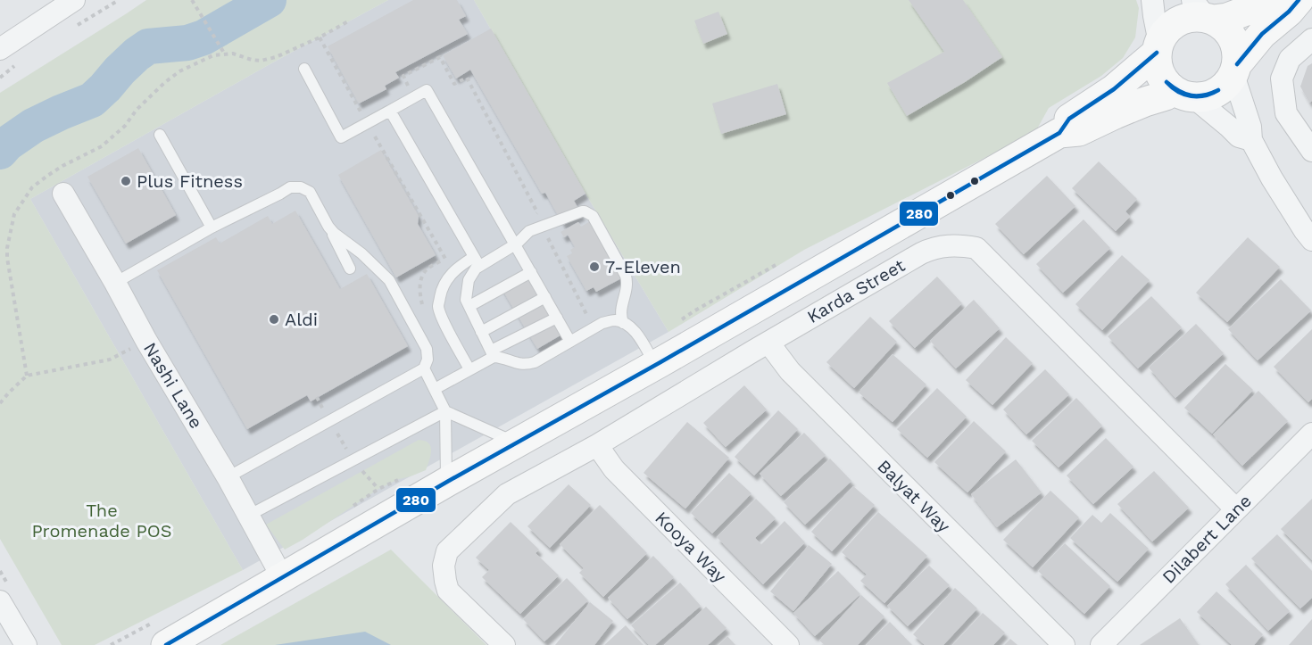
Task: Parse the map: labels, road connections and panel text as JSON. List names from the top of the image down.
{
  "streets": {
    "street": [
      "Karda Street",
      "Nashi Lane",
      "Balyat Way",
      "Dilabert Lane",
      "Kooya Way"
    ]
  },
  "crossings": [
    ["Karda Street", "Balyat Way"],
    ["Karda Street", "Dilabert Lane"],
    ["Karda Street", "Kooya Way"]
  ],
  "parks": ["The Promenade POS"],
  "places": ["Plus Fitness", "7-Eleven", "Aldi"],
  "lines": ["transit line 280"]
}
